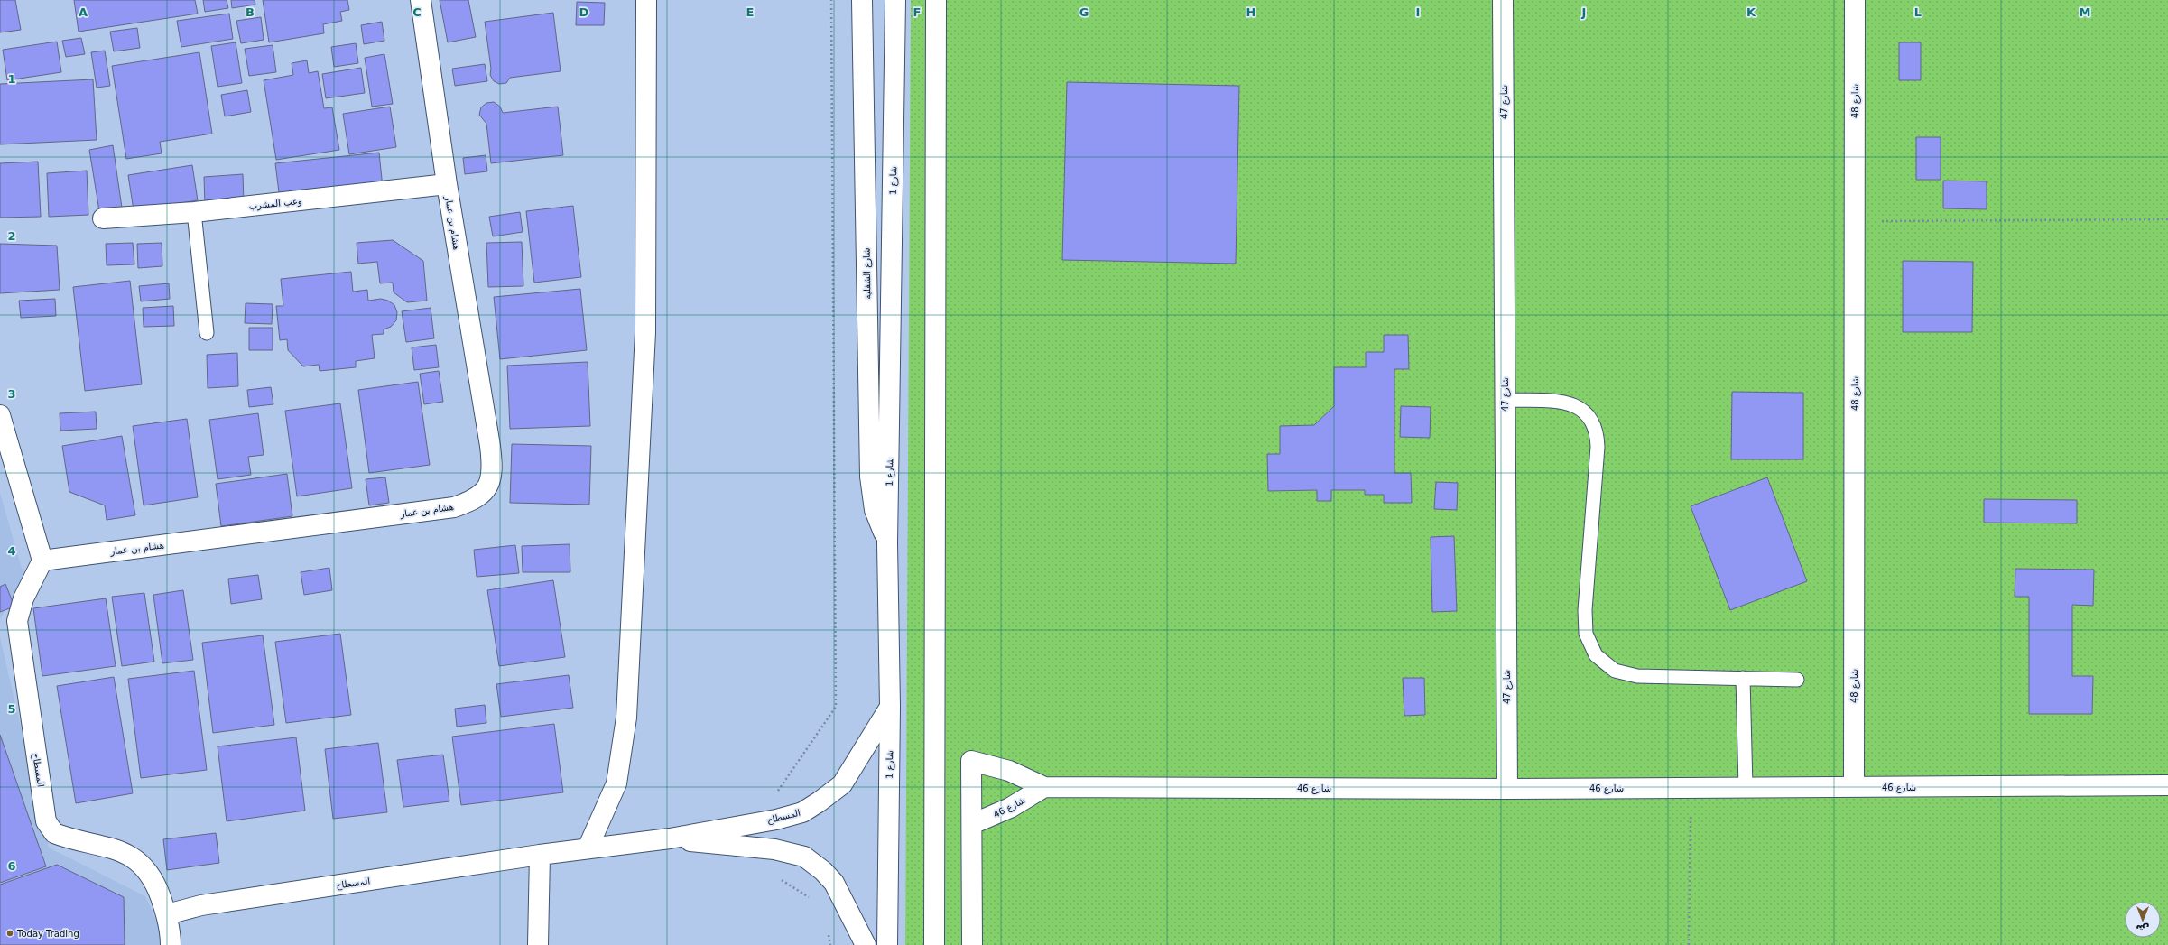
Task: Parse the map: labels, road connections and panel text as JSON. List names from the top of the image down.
{
  "streets": {
    "street": [
      "شارع 48",
      "شارع 47",
      "شارع 1",
      "وعب المشرب",
      "هشام بن عمار",
      "شارع الشفلية",
      "المسطاح",
      "شارع 46"
    ]
  },
  "crossings": [
    ["شارع 48", "شارع 46"],
    ["شارع 47", "شارع 46"],
    ["شارع 1", "شارع الشفلية"],
    ["شارع 1", "المسطاح"],
    ["وعب المشرب", "هشام بن عمار"],
    ["هشام بن عمار", "المسطاح"]
  ],
  "places": ["Today Trading"],
  "north": "bottom",
  "grid": {
    "columns": [
      "A",
      "B",
      "C",
      "D",
      "E",
      "F",
      "G",
      "H",
      "I",
      "J",
      "K",
      "L",
      "M"
    ],
    "rows": [
      "1",
      "2",
      "3",
      "4",
      "5",
      "6"
    ]
  }
}
